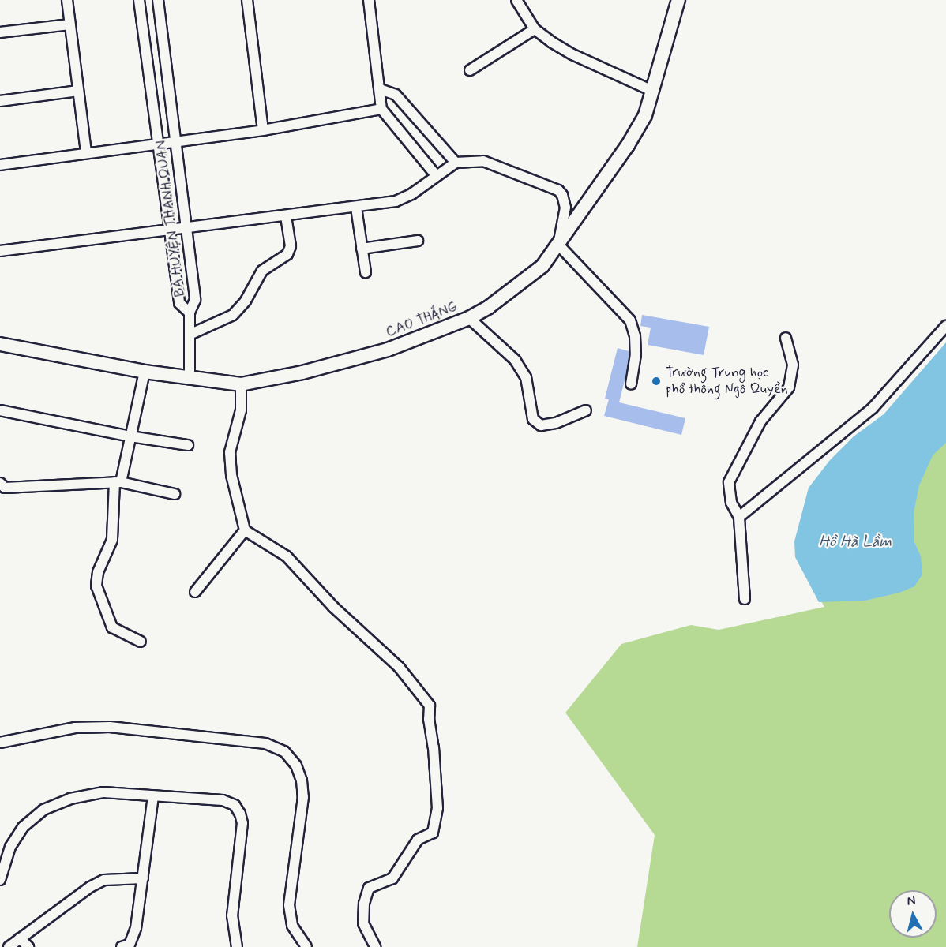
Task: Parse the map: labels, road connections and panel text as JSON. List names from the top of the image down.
{
  "streets": {
    "main road": ["CAO THẮNG"],
    "street": ["BÀ HUYỆN THANH QUAN"]
  },
  "water": ["Hồ Hà Lầm"],
  "places": ["Trường Trung học phổ thông Ngô Quyền"],
  "north": "top"
}
